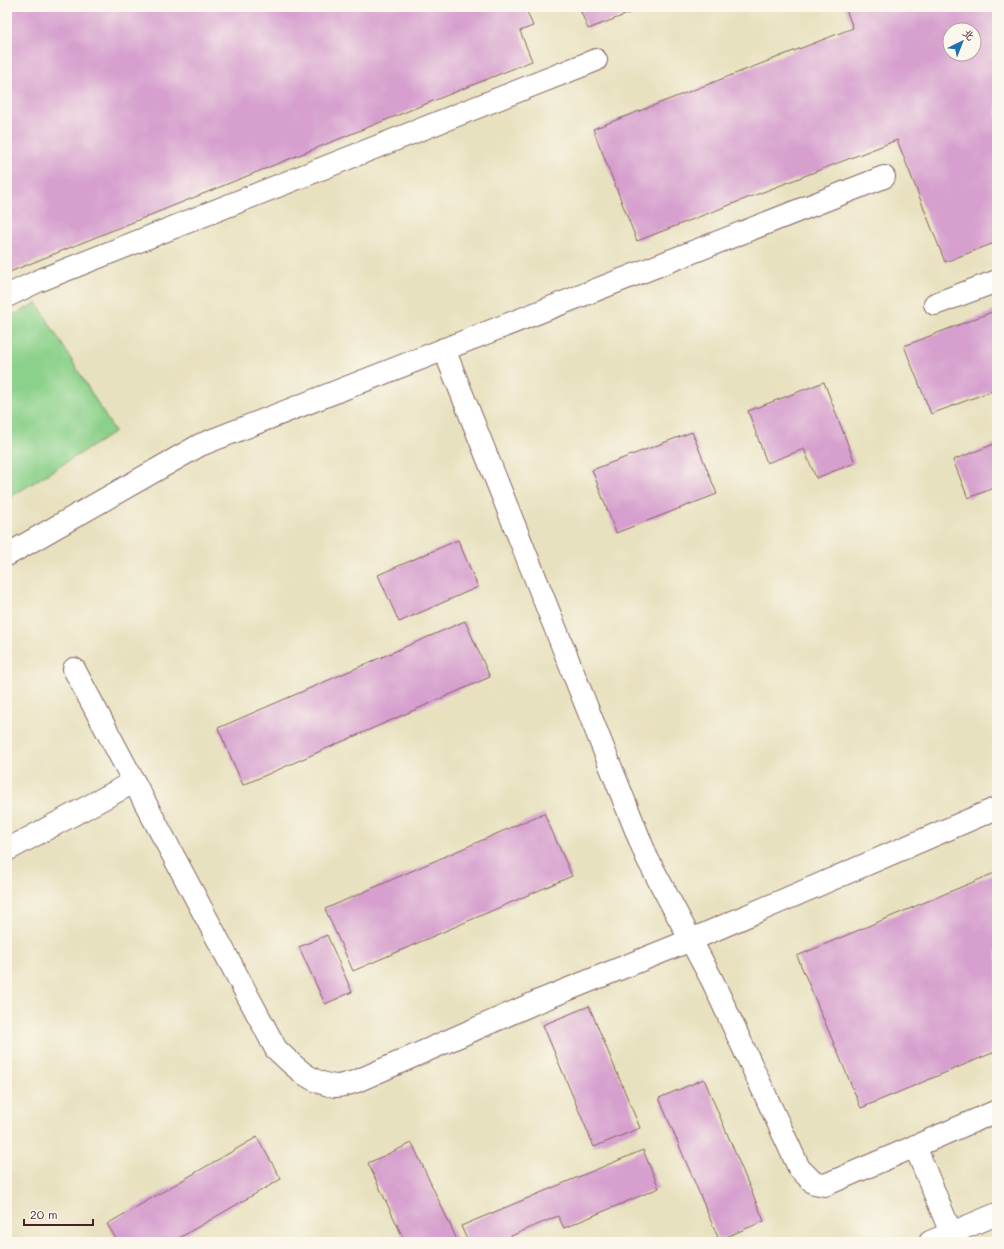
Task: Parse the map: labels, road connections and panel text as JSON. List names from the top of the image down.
{
  "scale_bar": "20 m",
  "north": "top right"
}
